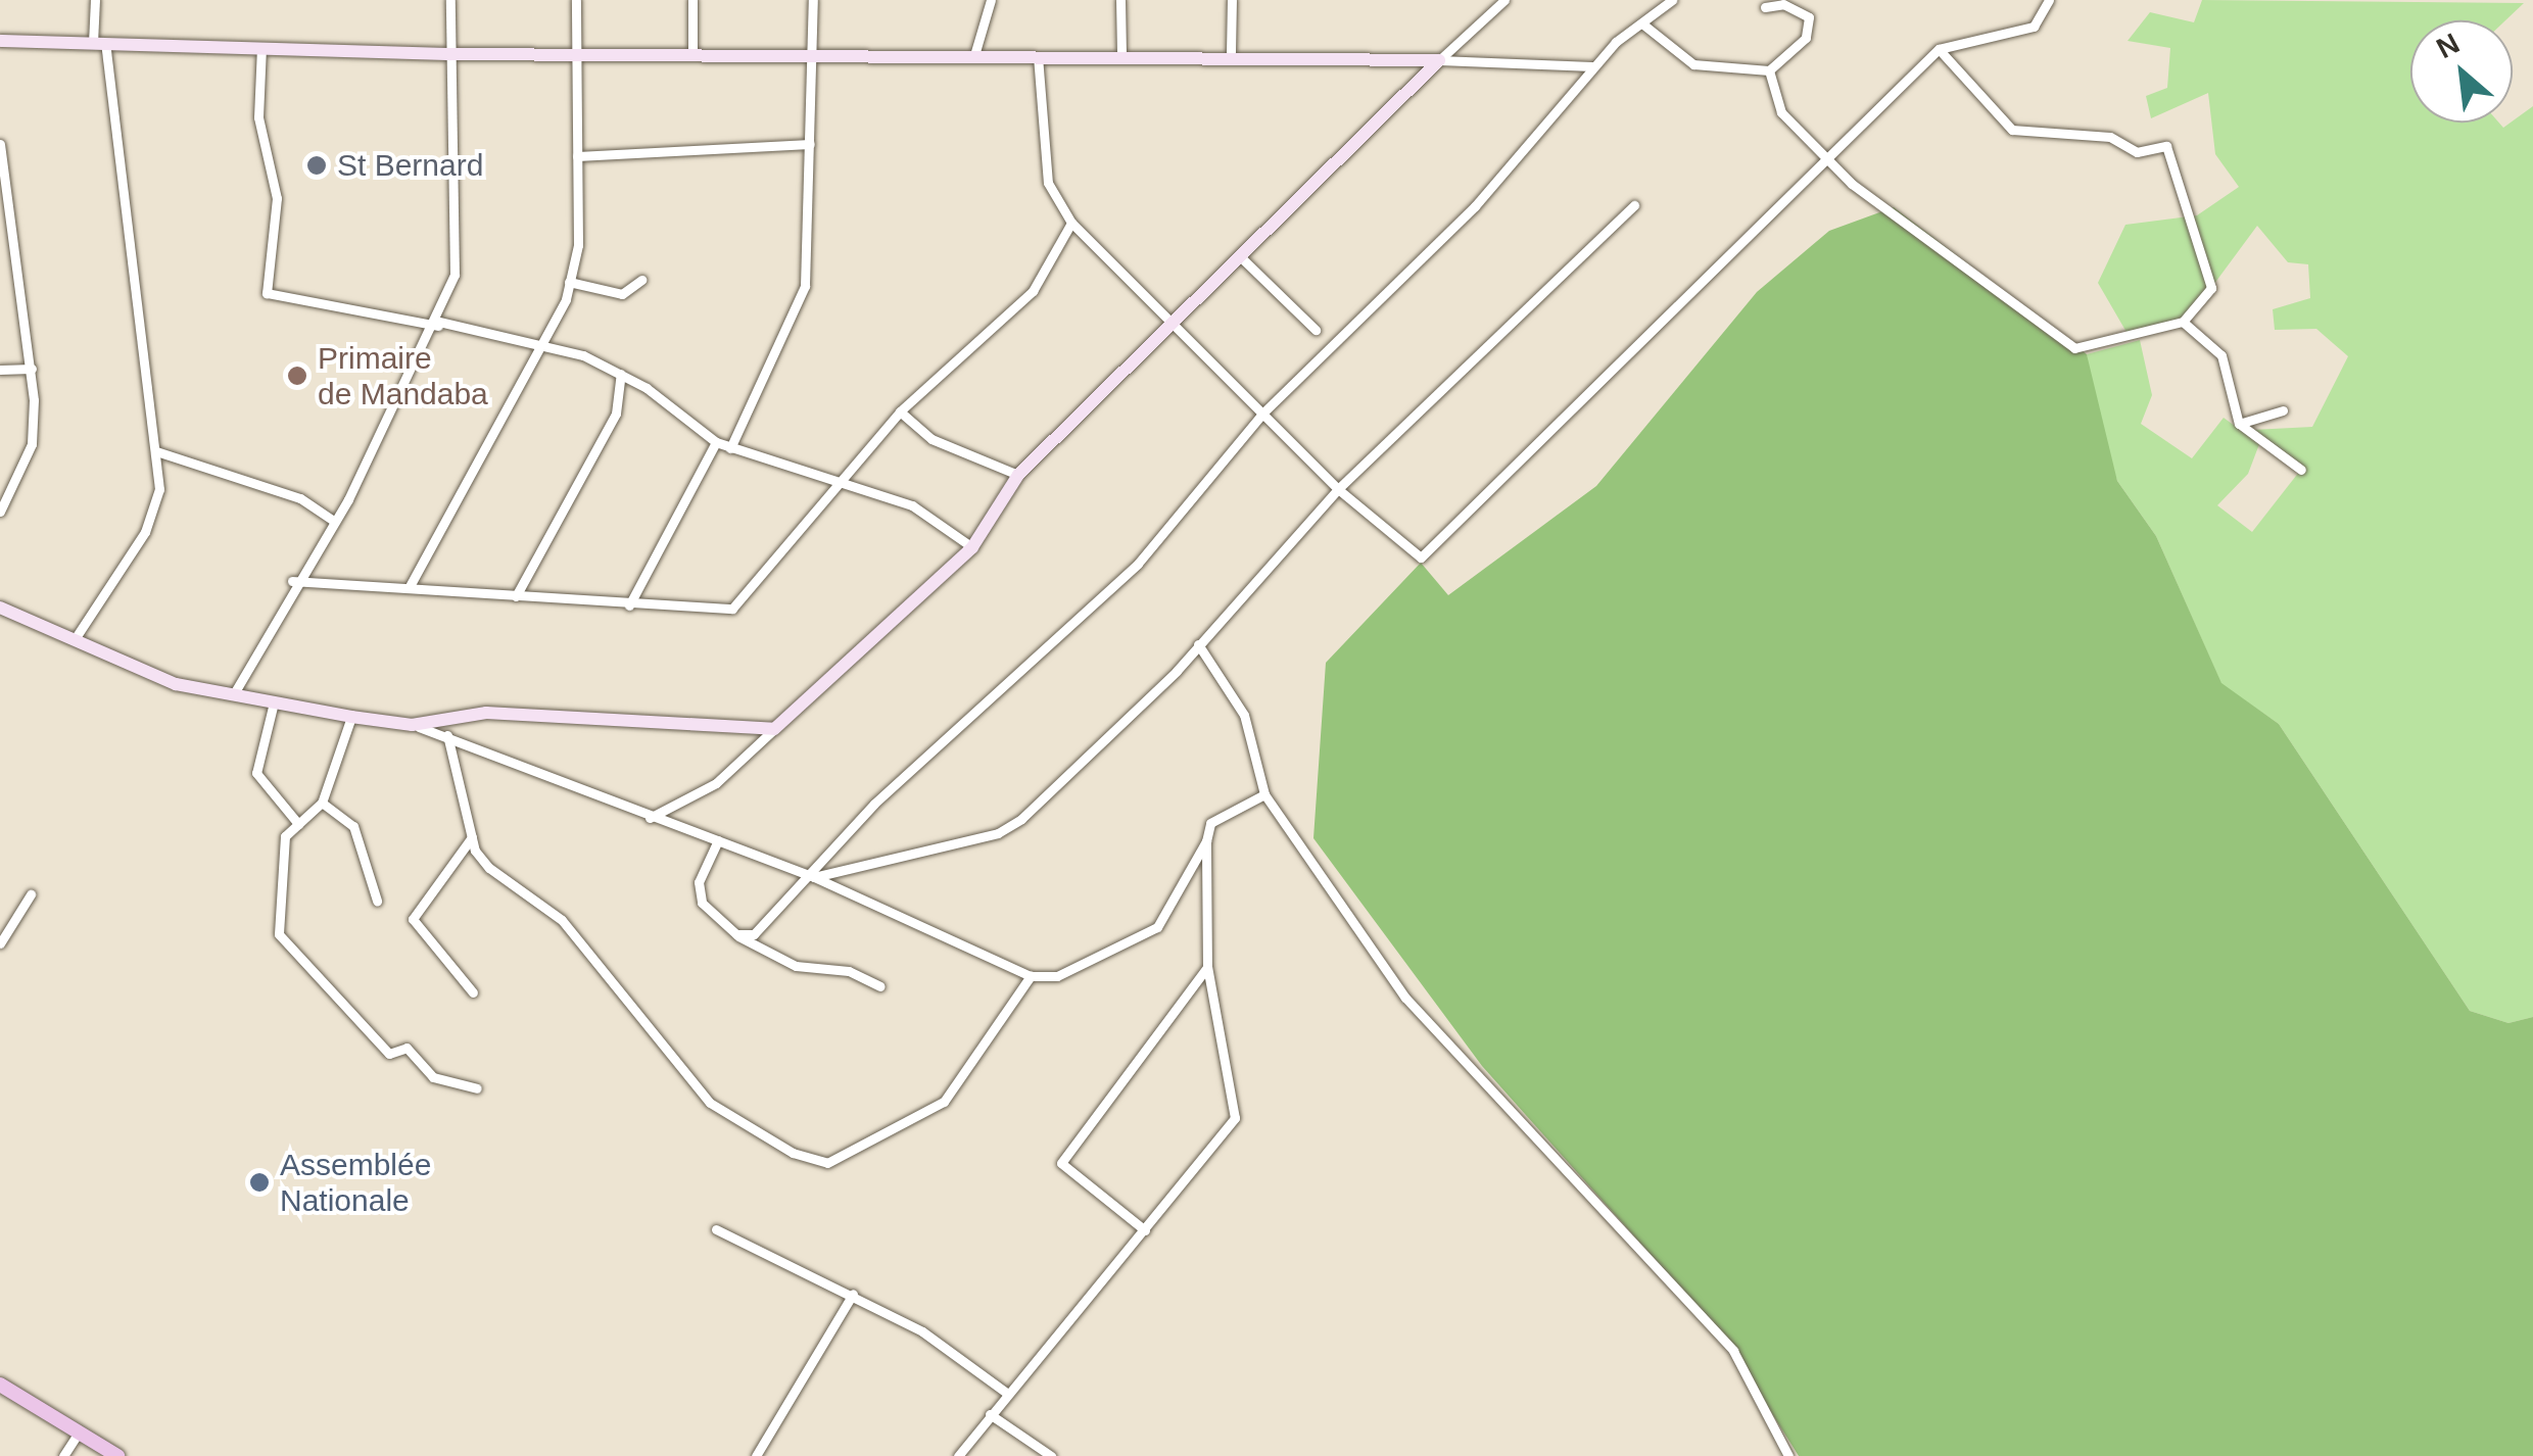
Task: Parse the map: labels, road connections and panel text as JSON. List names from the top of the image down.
{
  "places": ["St Bernard", "Primaire de Mandaba", "Assemblée Nationale"],
  "north": "top left"
}
